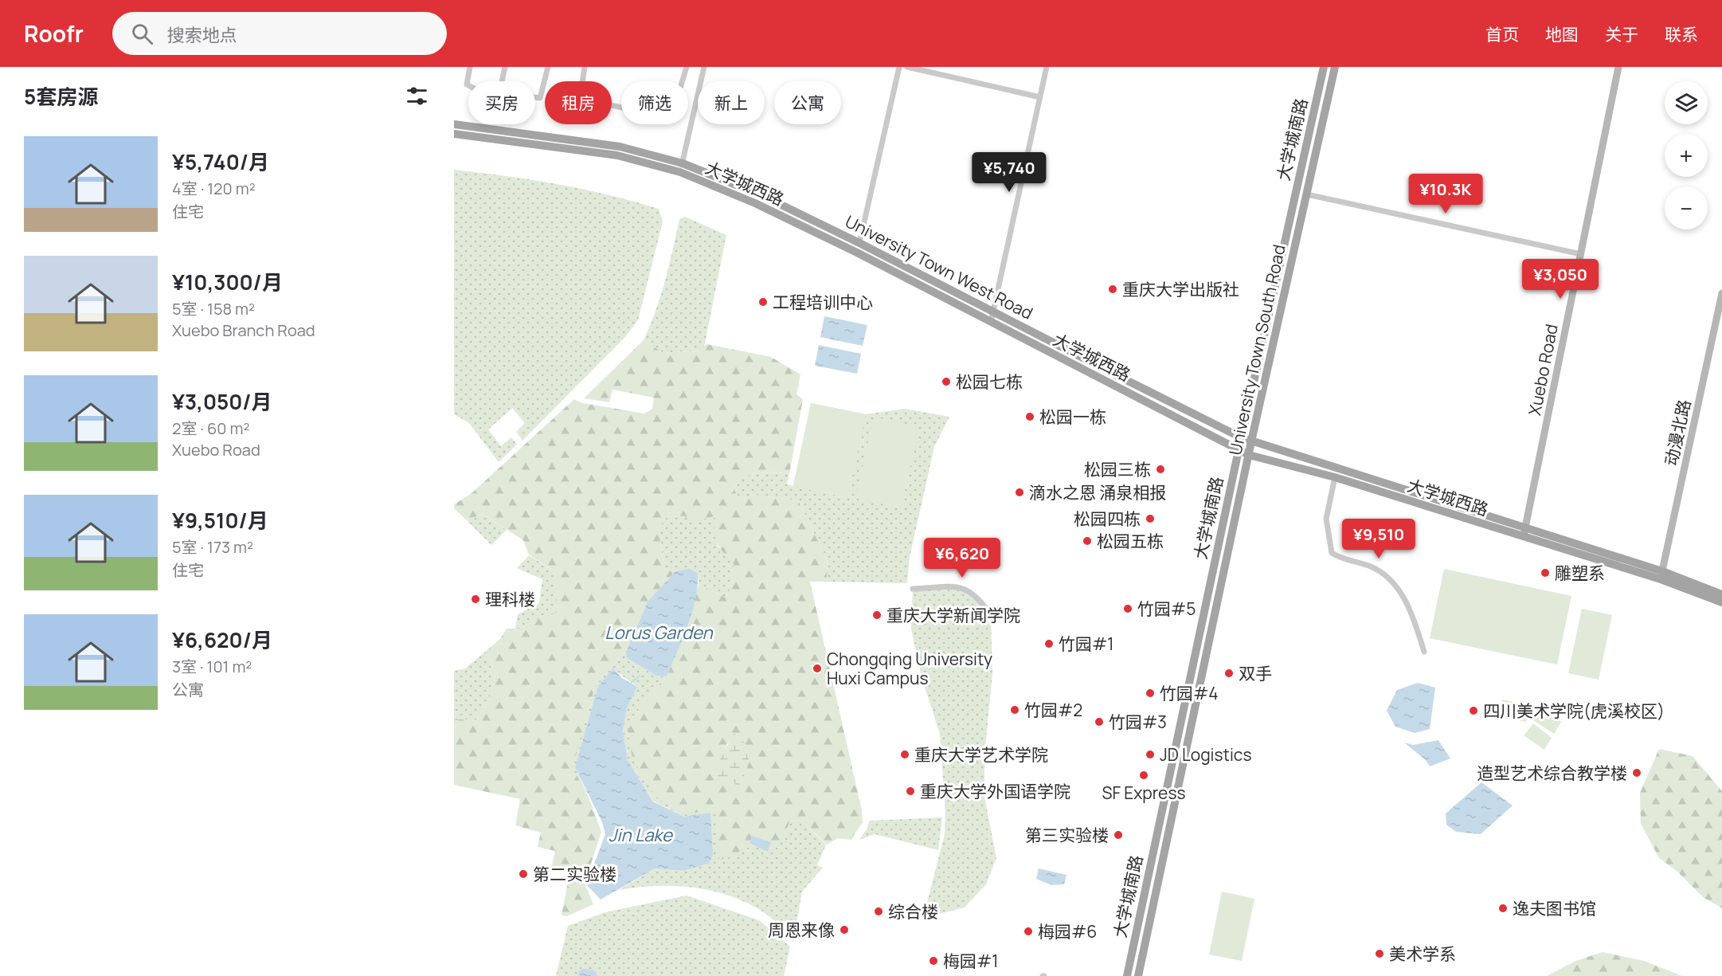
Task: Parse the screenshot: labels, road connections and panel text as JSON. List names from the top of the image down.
{
  "streets": {
    "main road": [
      "大学城南路",
      "大学城西路",
      "University Town West Road",
      "University Town South Road"
    ],
    "street": ["Xuebo Road", "动漫北路"]
  },
  "crossings": [
    ["大学城南路", "大学城西路"],
    ["大学城南路", "University Town West Road"],
    ["大学城西路", "University Town West Road"],
    ["大学城西路", "University Town South Road"],
    ["大学城西路", "Xuebo Road"],
    ["University Town West Road", "University Town South Road"],
    ["University Town West Road", "Xuebo Road"],
    ["University Town West Road", "动漫北路"]
  ],
  "water": ["Lorus Garden", "Jin Lake"],
  "places": [
    "重庆大学出版社",
    "工程培训中心",
    "松园七栋",
    "松园一栋",
    "松园三栋",
    "滴水之恩 涌泉相报",
    "松园四栋",
    "松园五栋",
    "雕塑系",
    "理科楼",
    "竹园#5",
    "重庆大学新闻学院",
    "竹园#1",
    "Chongqing University Huxi Campus",
    "双手",
    "竹园#4",
    "竹园#2",
    "四川美术学院(虎溪校区)",
    "竹园#3",
    "重庆大学艺术学院",
    "JD Logistics",
    "造型艺术综合教学楼",
    "SF Express",
    "重庆大学外国语学院",
    "第三实验楼",
    "第二实验楼",
    "逸夫图书馆",
    "综合楼",
    "周恩来像",
    "梅园#6",
    "美术学系",
    "梅园#1"
  ],
  "page": {
    "header": "Roofr",
    "search": "搜索地点",
    "nav": [
      "首页",
      "地图",
      "关于",
      "联系"
    ],
    "heading": "5套房源",
    "map_buttons": ["+", "−"],
    "chip": [
      "买房",
      "租房",
      "筛选",
      "新上",
      "公寓"
    ],
    "list": [
      {
        "name": "¥5,740/月",
        "note": "4室 · 120 m² · 住宅"
      },
      {
        "name": "¥10,300/月",
        "note": "5室 · 158 m² · Xuebo Branch Road"
      },
      {
        "name": "¥3,050/月",
        "note": "2室 · 60 m² · Xuebo Road"
      },
      {
        "name": "¥9,510/月",
        "note": "5室 · 173 m² · 住宅"
      },
      {
        "name": "¥6,620/月",
        "note": "3室 · 101 m² · 公寓"
      }
    ],
    "price": [
      "¥5,740",
      "¥10.3K",
      "¥3,050",
      "¥9,510",
      "¥6,620"
    ]
  }
}
